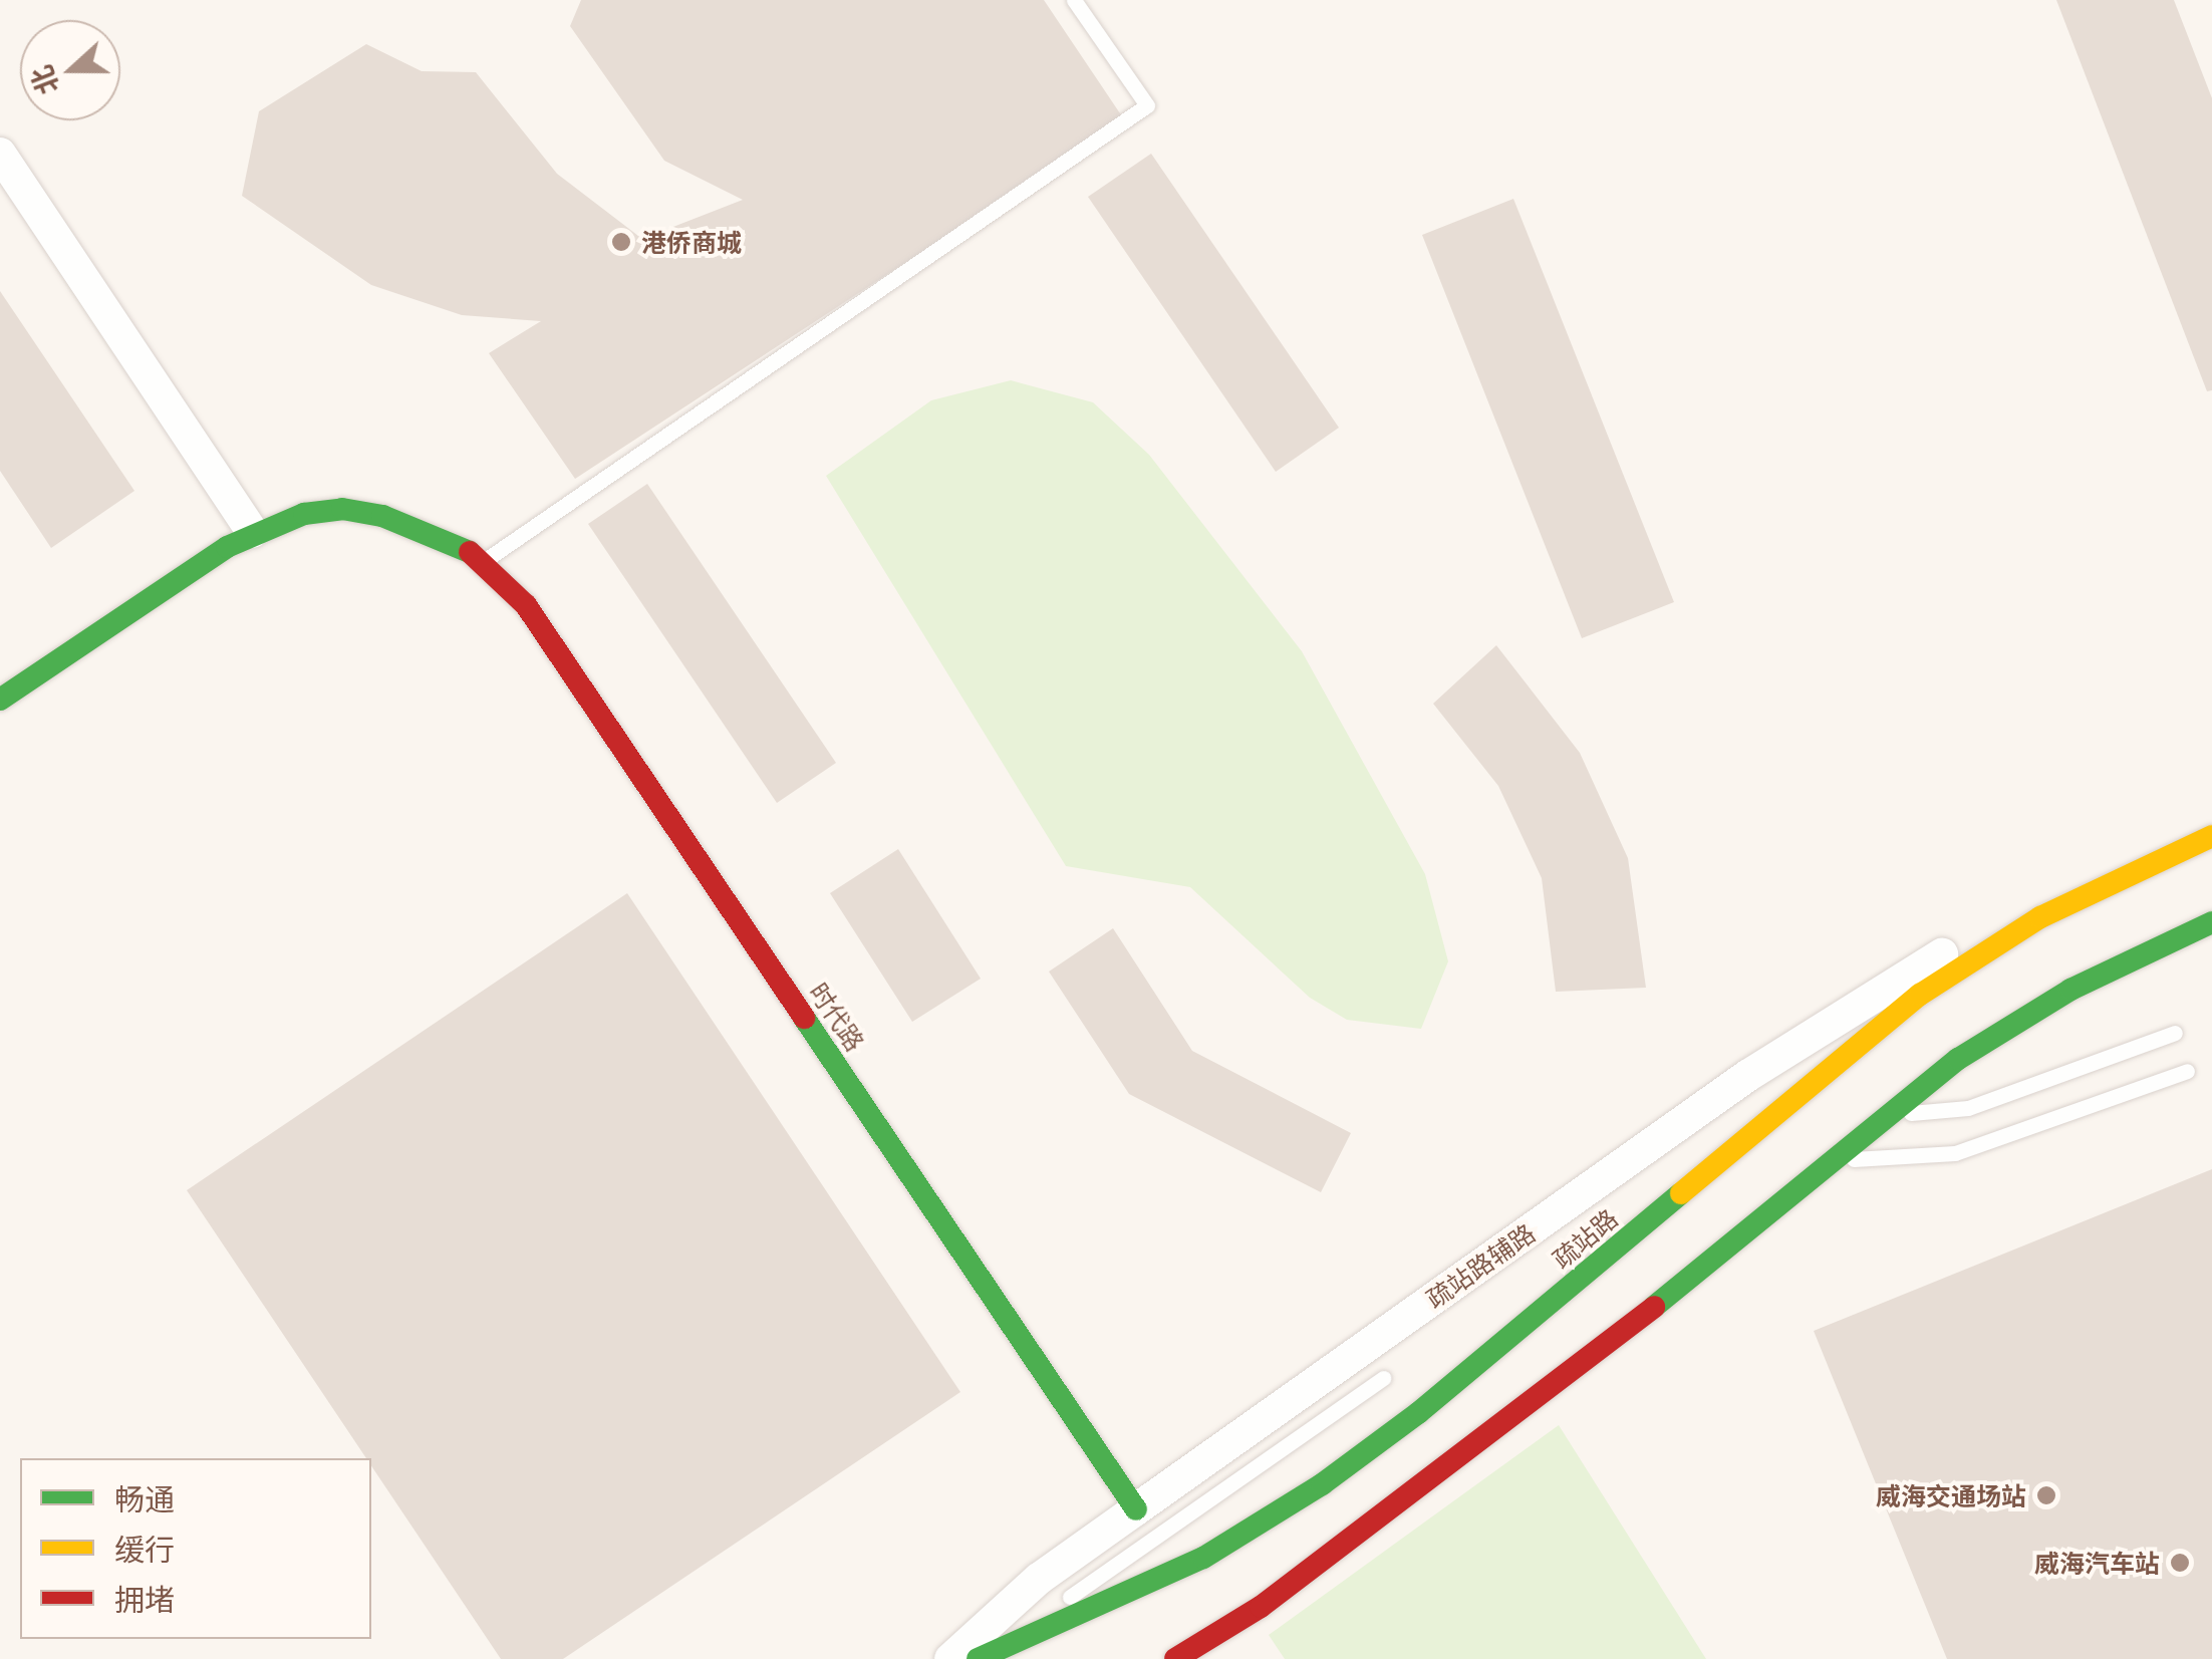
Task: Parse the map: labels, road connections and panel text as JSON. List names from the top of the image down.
{
  "streets": {
    "street": ["时代路", "疏站路", "疏站路辅路"]
  },
  "crossings": [
    ["时代路", "疏站路辅路"],
    ["疏站路", "疏站路辅路"]
  ],
  "places": ["港侨商城", "威海交通场站", "威海汽车站"],
  "legend": ["畅通", "缓行", "拥堵"],
  "north": "left"
}
